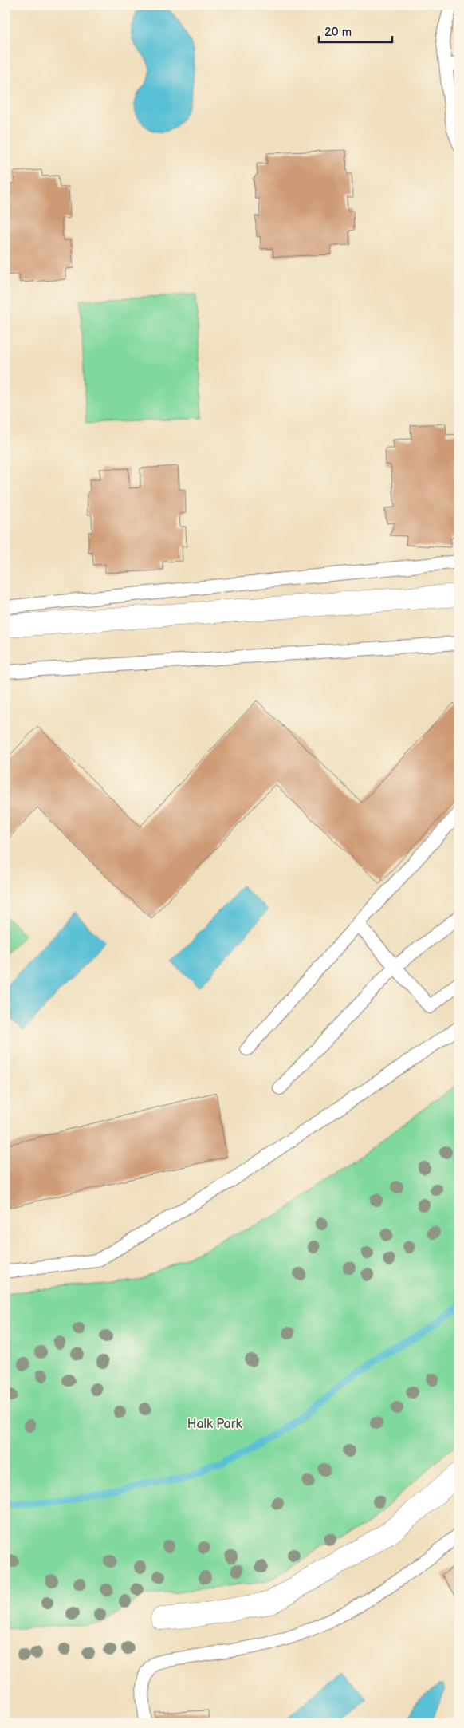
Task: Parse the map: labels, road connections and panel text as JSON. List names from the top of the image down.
{
  "parks": ["Halk Park"],
  "scale_bar": "20 m"
}
